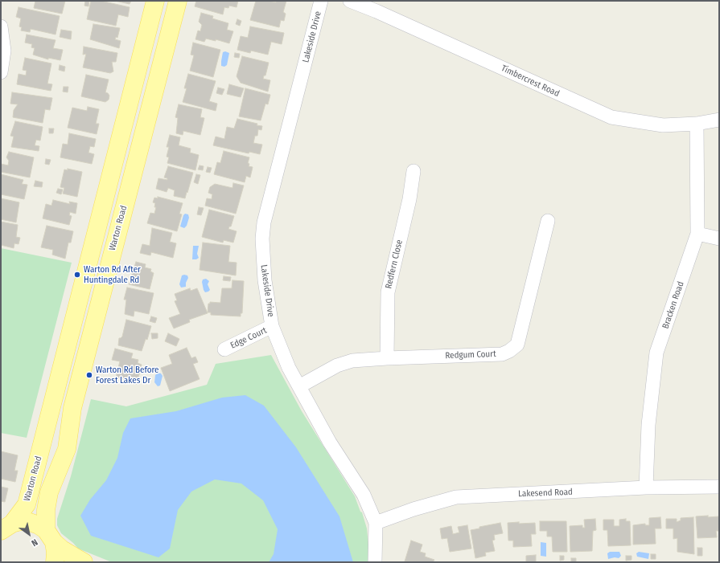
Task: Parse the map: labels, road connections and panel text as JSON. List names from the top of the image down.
{
  "streets": {
    "main road": ["Warton Road"],
    "street": [
      "Lakeside Drive",
      "Timbercrest Road",
      "Redfern Close",
      "Bracken Road",
      "Edge Court",
      "Redgum Court",
      "Lakesend Road"
    ]
  },
  "crossings": [
    ["Lakeside Drive", "Edge Court"],
    ["Lakeside Drive", "Redgum Court"],
    ["Lakeside Drive", "Lakesend Road"],
    ["Timbercrest Road", "Bracken Road"],
    ["Redfern Close", "Redgum Court"],
    ["Bracken Road", "Lakesend Road"]
  ],
  "places": ["Warton Rd After Huntingdale Rd", "Warton Rd Before Forest Lakes Dr"],
  "north": "bottom right"
}
